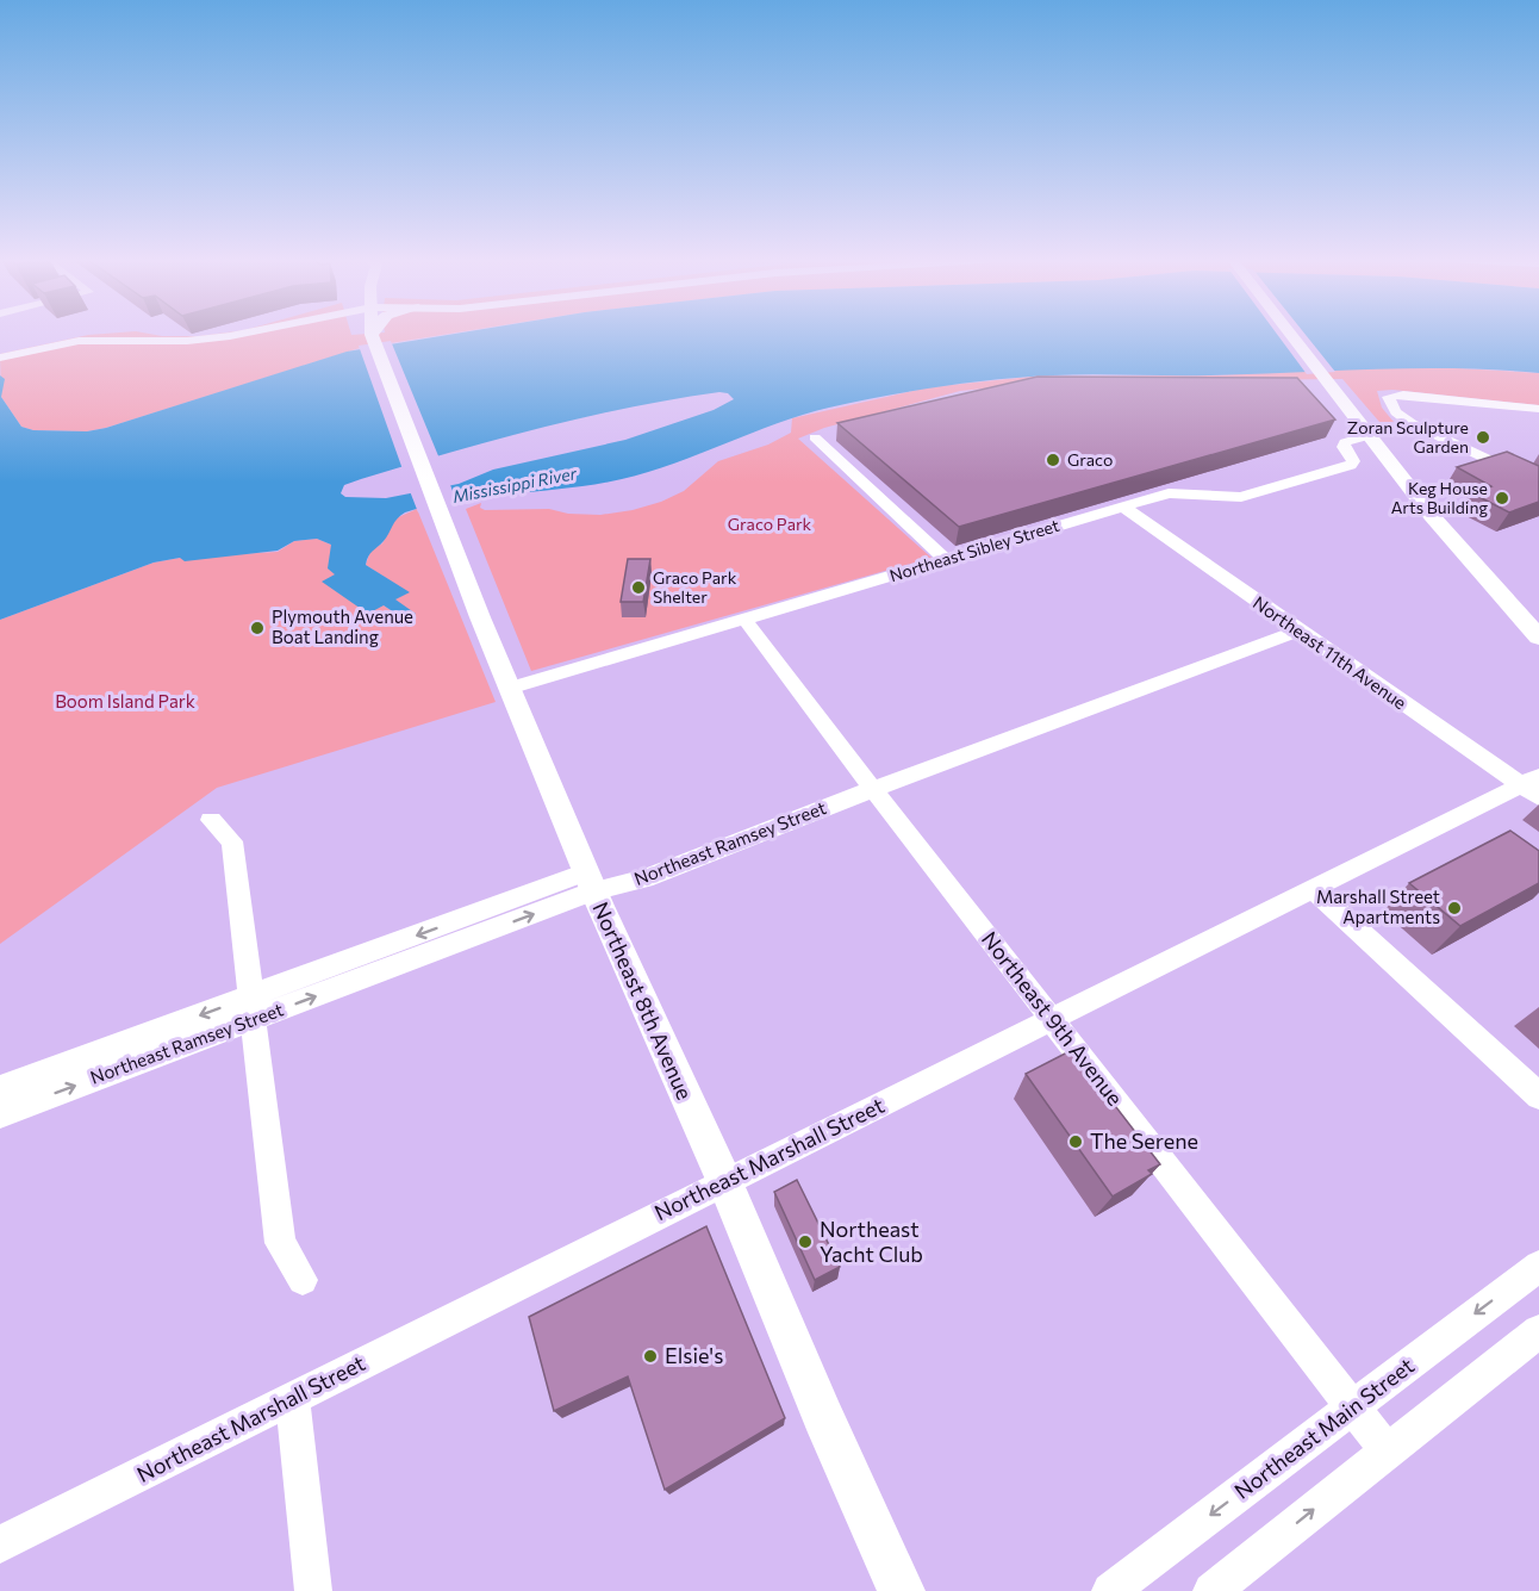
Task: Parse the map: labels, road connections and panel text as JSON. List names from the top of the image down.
{
  "streets": {
    "main road": ["Northeast 8th Avenue"],
    "street": [
      "Northeast Sibley Street",
      "Northeast 11th Avenue",
      "Northeast Ramsey Street",
      "Northeast 9th Avenue",
      "Northeast Marshall Street",
      "Northeast Main Street"
    ]
  },
  "crossings": [
    ["Northeast Sibley Street", "Northeast 11th Avenue"],
    ["Northeast Sibley Street", "Northeast 8th Avenue"],
    ["Northeast Sibley Street", "Northeast 9th Avenue"],
    ["Northeast 11th Avenue", "Northeast Ramsey Street"],
    ["Northeast 11th Avenue", "Northeast Marshall Street"],
    ["Northeast Ramsey Street", "Northeast 8th Avenue"],
    ["Northeast Ramsey Street", "Northeast 9th Avenue"],
    ["Northeast 8th Avenue", "Northeast Marshall Street"],
    ["Northeast 9th Avenue", "Northeast Marshall Street"],
    ["Northeast 9th Avenue", "Northeast Main Street"]
  ],
  "water": ["Mississippi River"],
  "parks": ["Graco Park", "Boom Island Park"],
  "places": [
    "Zoran Sculpture Garden",
    "Graco",
    "Keg House Arts Building",
    "Graco Park Shelter",
    "Plymouth Avenue Boat Landing",
    "Marshall Street Apartments",
    "The Serene",
    "Northeast Yacht Club",
    "Elsie's"
  ]
}
